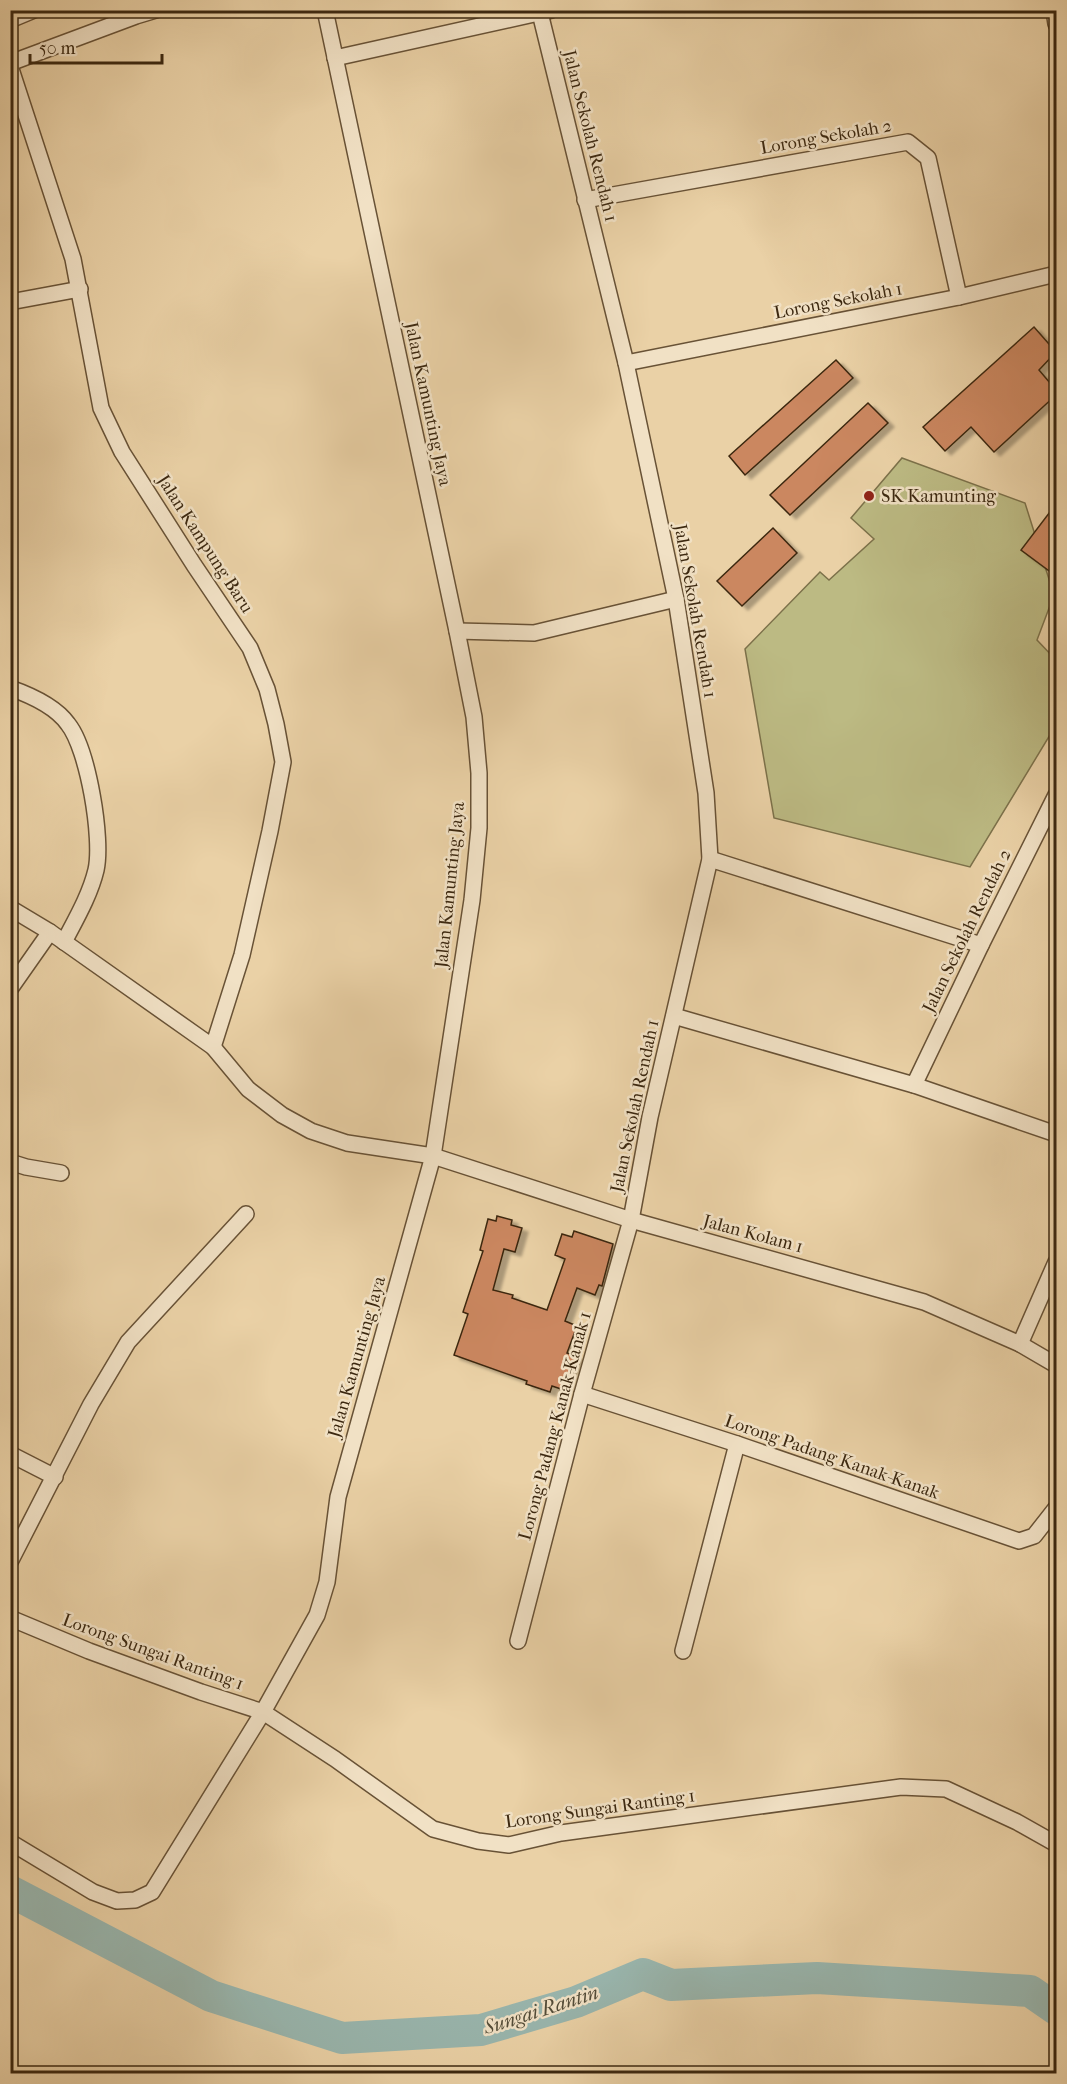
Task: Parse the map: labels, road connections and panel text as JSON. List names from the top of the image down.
{
  "streets": {
    "street": [
      "Jalan Sekolah Rendah 1",
      "Lorong Sekolah 2",
      "Lorong Sekolah 1",
      "Jalan Kamunting Jaya",
      "Jalan Kampung Baru",
      "Jalan Sekolah Rendah 2",
      "Jalan Kolam 1",
      "Lorong Padang Kanak-Kanak 1",
      "Lorong Padang Kanak-Kanak",
      "Lorong Sungai Ranting 1"
    ]
  },
  "crossings": [
    ["Jalan Sekolah Rendah 1", "Lorong Sekolah 2"],
    ["Jalan Sekolah Rendah 1", "Lorong Sekolah 1"],
    ["Jalan Sekolah Rendah 1", "Jalan Kolam 1"],
    ["Jalan Sekolah Rendah 1", "Lorong Padang Kanak-Kanak 1"],
    ["Lorong Sekolah 2", "Lorong Sekolah 1"],
    ["Jalan Kamunting Jaya", "Jalan Kolam 1"],
    ["Jalan Kamunting Jaya", "Lorong Sungai Ranting 1"],
    ["Jalan Kampung Baru", "Jalan Kolam 1"],
    ["Jalan Kolam 1", "Lorong Padang Kanak-Kanak 1"],
    ["Lorong Padang Kanak-Kanak 1", "Lorong Padang Kanak-Kanak"]
  ],
  "water": ["Sungai Rantin"],
  "places": ["SK Kamunting"],
  "scale_bar": "50 m"
}
